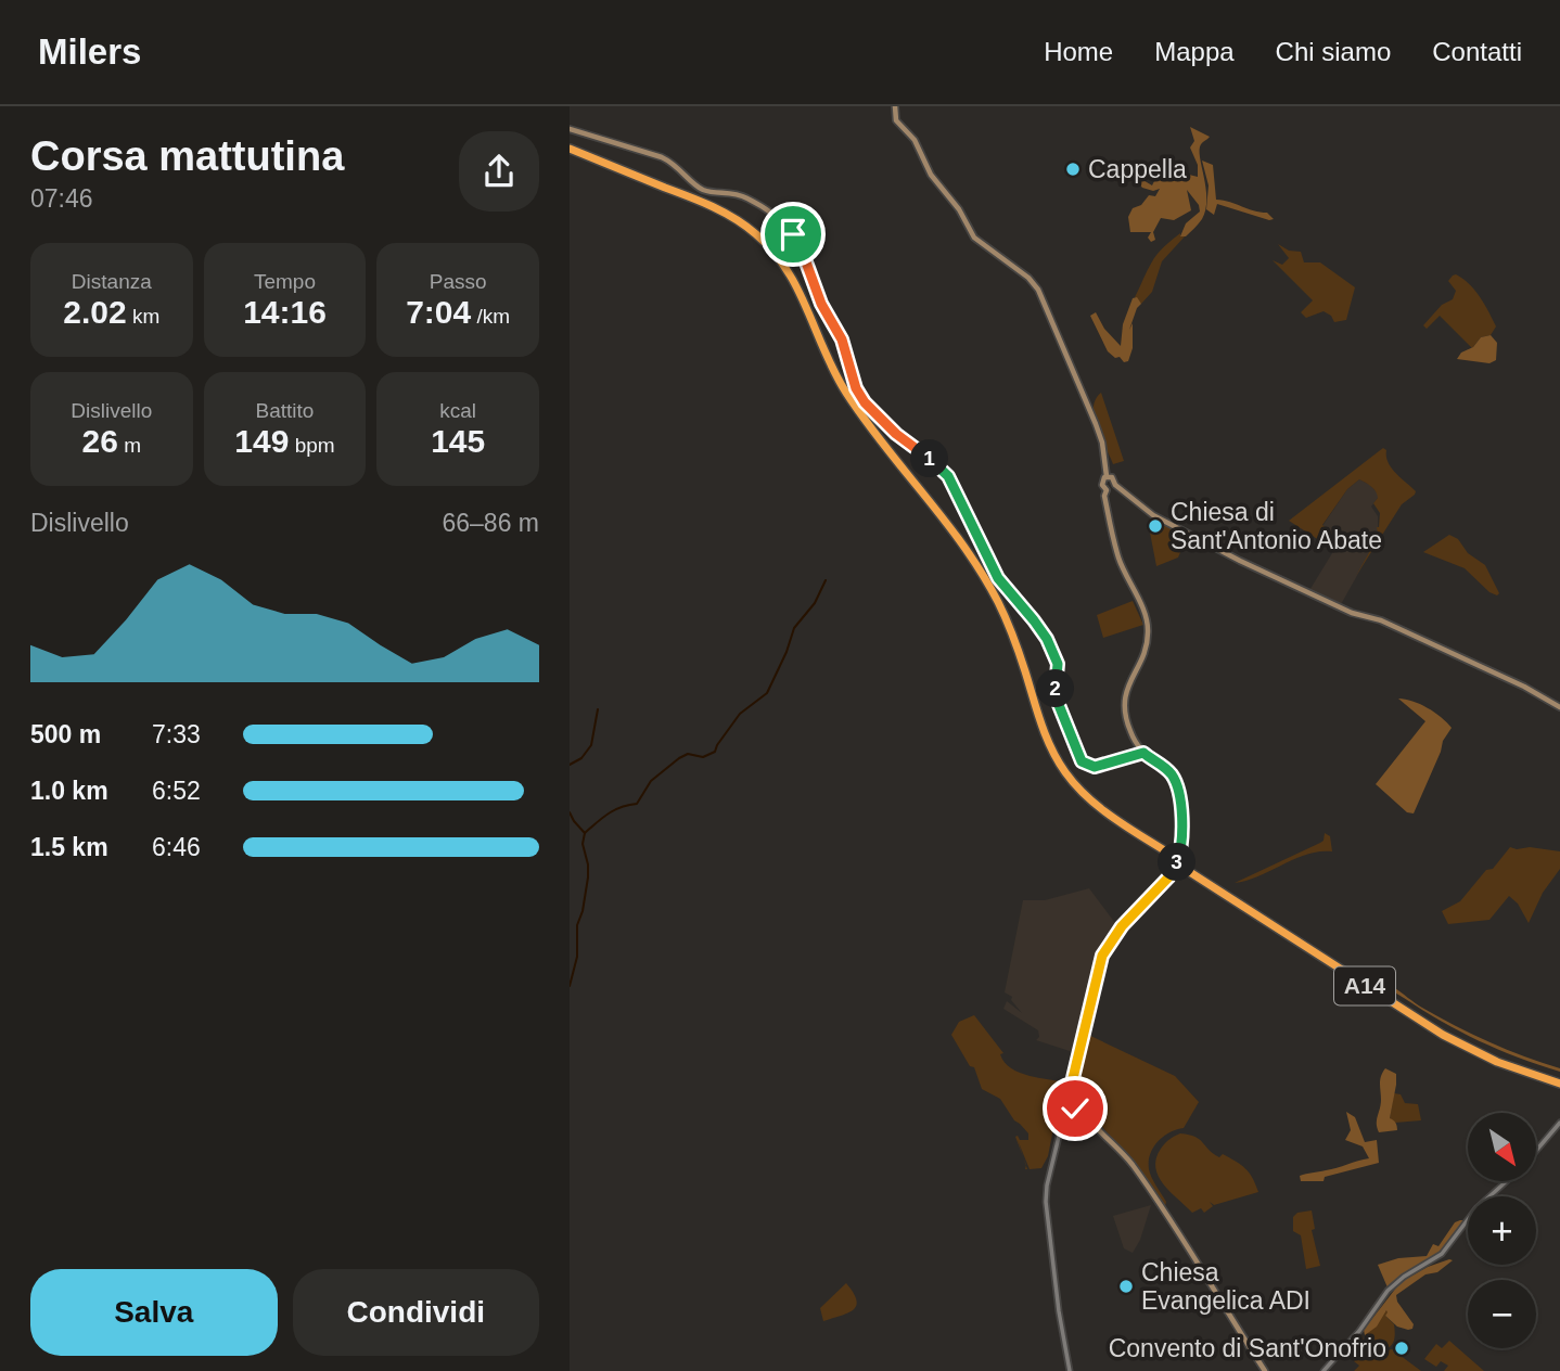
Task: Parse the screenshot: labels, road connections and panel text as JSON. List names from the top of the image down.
{
  "streets": {
    "highway": ["A14"]
  },
  "places": [
    "Cappella",
    "Chiesa di Sant'Antonio Abate",
    "Chiesa Evangelica ADI",
    "Convento di Sant'Onofrio"
  ],
  "north": "bottom right",
  "page": {
    "header": "Milers",
    "nav": [
      "Home",
      "Mappa",
      "Chi siamo",
      "Contatti"
    ],
    "heading": ["Corsa mattutina", "07:46"],
    "stats": [
      ["Distanza", "2.02 km"],
      ["Tempo", "14:16"],
      ["Passo", "7:04 /km"],
      ["Dislivello", "26 m"],
      ["Battito", "149 bpm"],
      ["kcal", "145"]
    ],
    "pins": ["1", "2", "3"],
    "chart": ["Dislivello", "66–86 m"],
    "list": [
      {
        "name": "500 m",
        "note": "7:33"
      },
      {
        "name": "1.0 km",
        "note": "6:52"
      },
      {
        "name": "1.5 km",
        "note": "6:46"
      }
    ],
    "map_buttons": ["+", "−"],
    "buttons": ["Salva", "Condividi"]
  }
}
